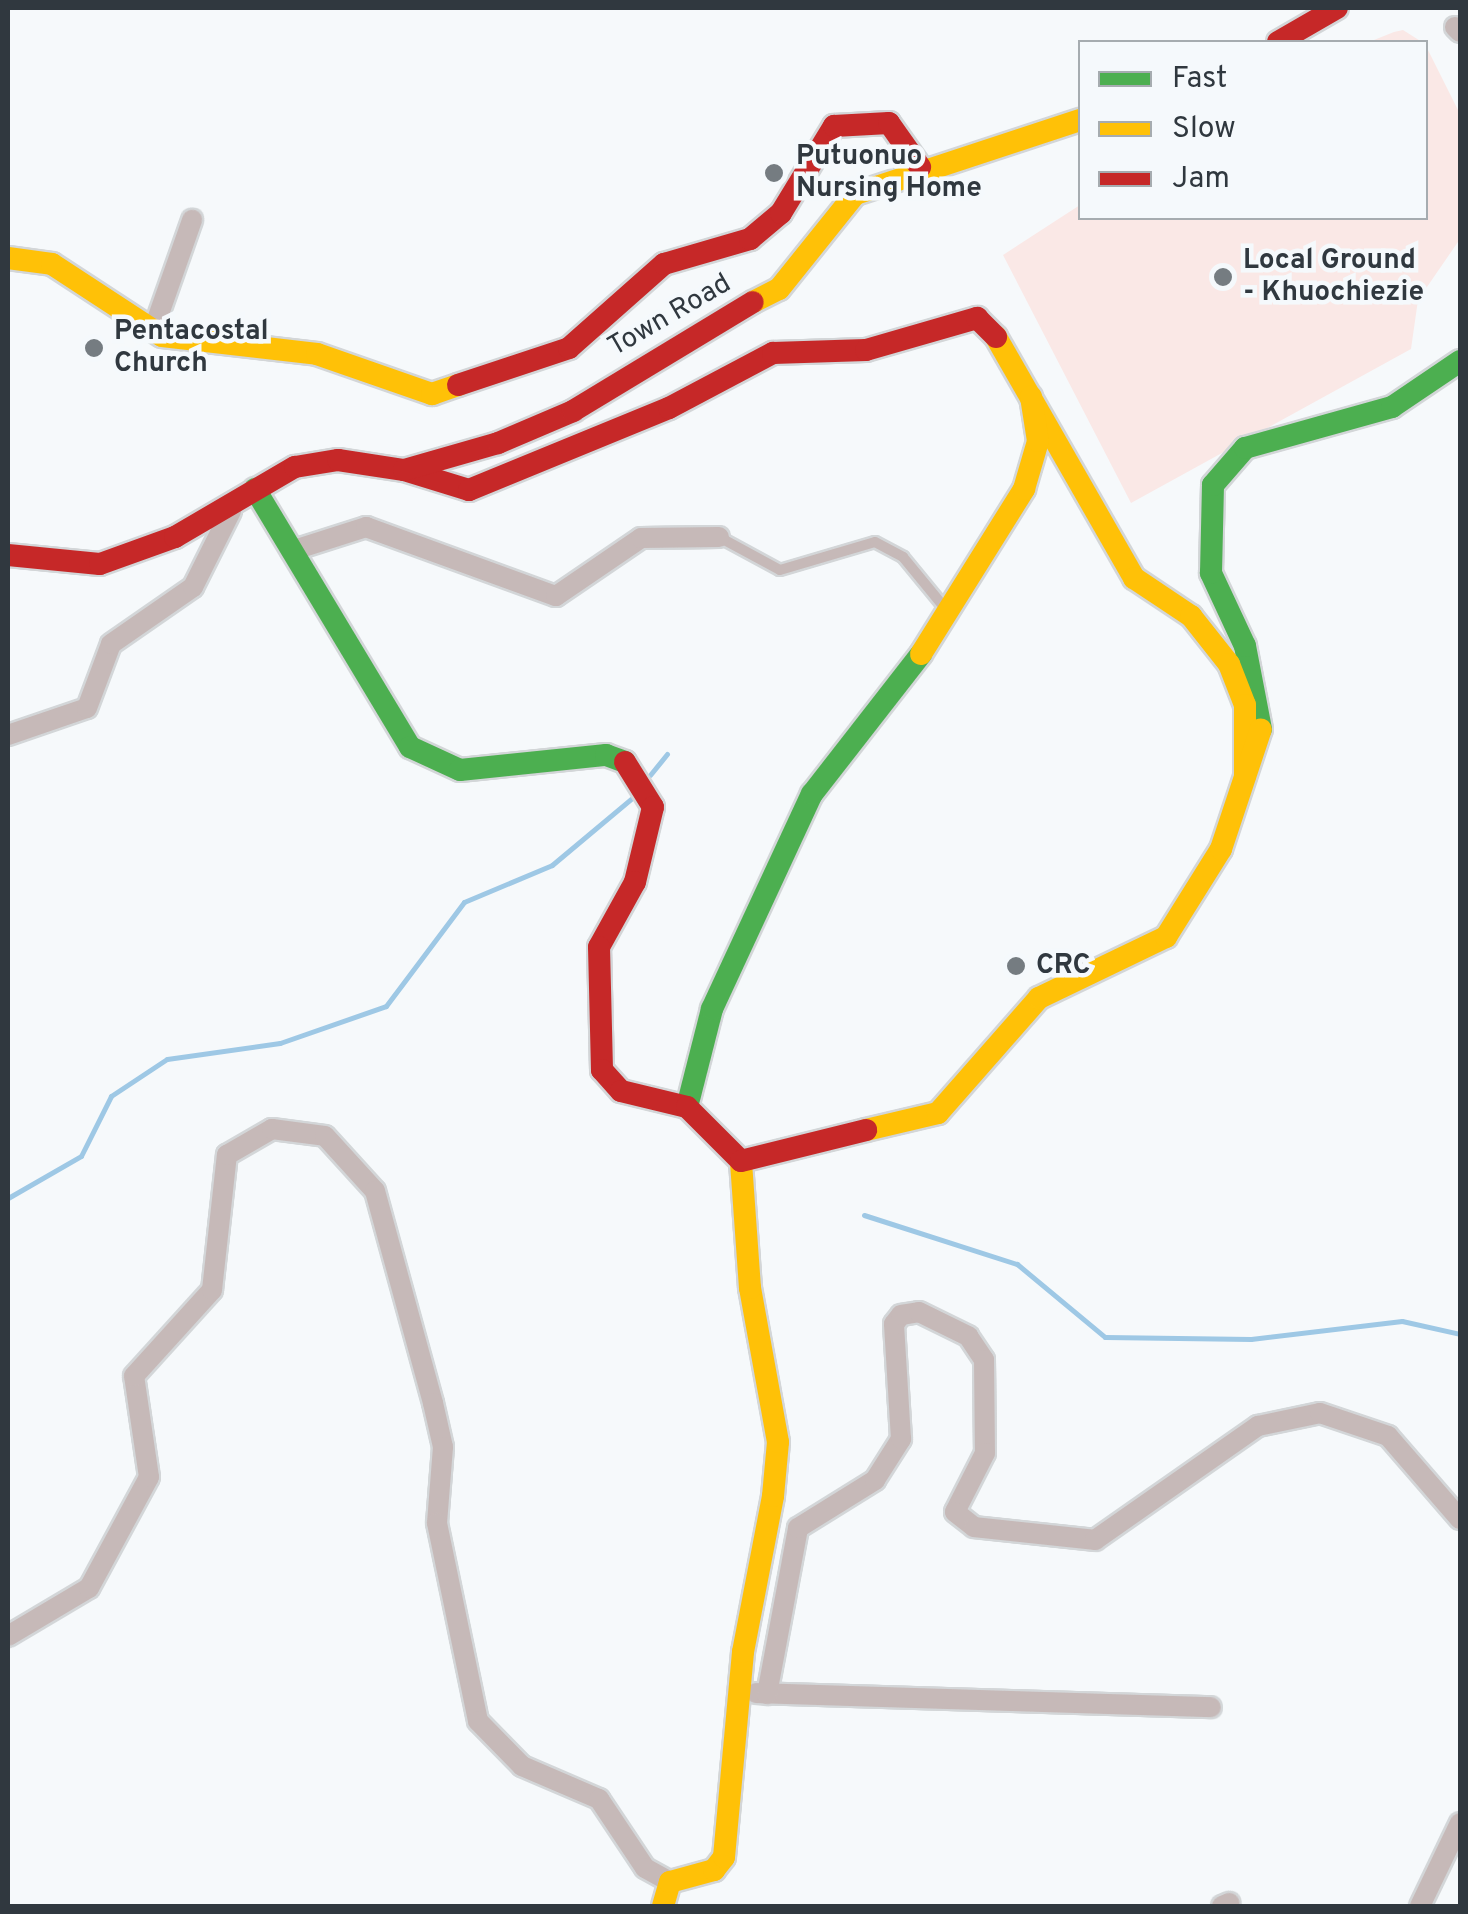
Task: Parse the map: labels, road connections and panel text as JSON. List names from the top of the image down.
{
  "streets": {
    "main road": ["Town Road"]
  },
  "places": [
    "Putuonuo Nursing Home",
    "Local Ground - Khuochiezie",
    "Pentacostal Church",
    "CRC"
  ],
  "legend": ["Fast", "Slow", "Jam"]
}
